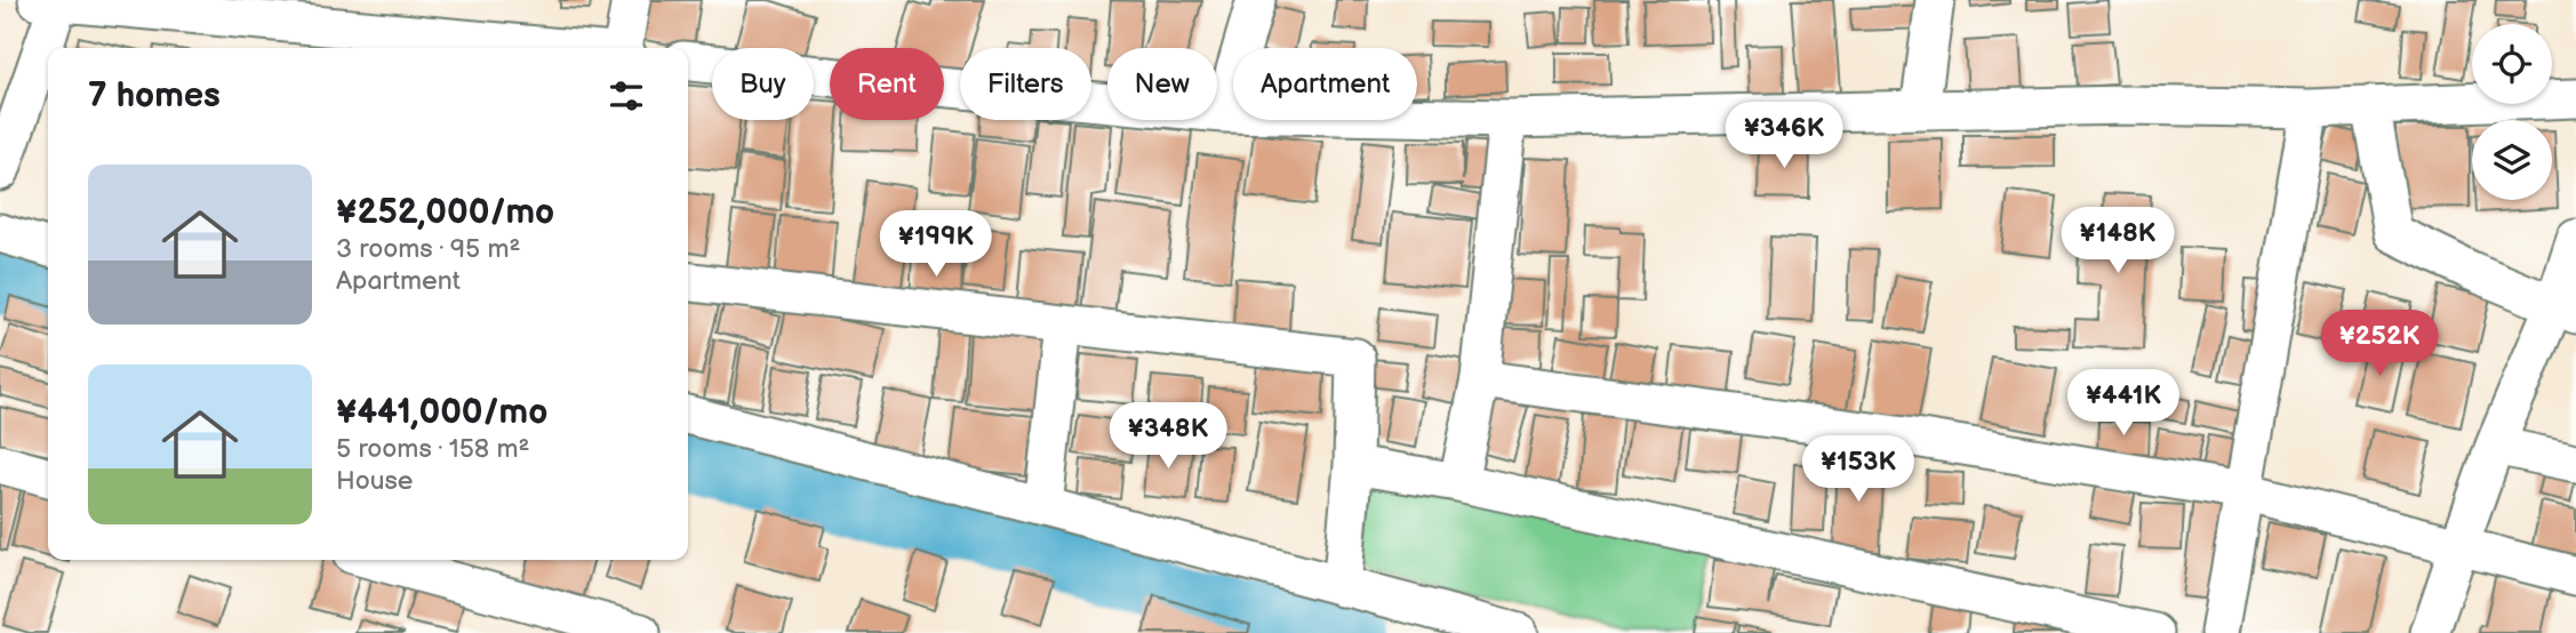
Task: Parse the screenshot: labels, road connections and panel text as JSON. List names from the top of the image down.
{
  "page": {
    "chip": [
      "Buy",
      "Rent",
      "Filters",
      "New",
      "Apartment"
    ],
    "heading": "7 homes",
    "price": [
      "¥346K",
      "¥148K",
      "¥199K",
      "¥252K",
      "¥441K",
      "¥348K",
      "¥153K"
    ],
    "list": [
      {
        "name": "¥252,000/mo",
        "note": "3 rooms · 95 m² · Apartment"
      },
      {
        "name": "¥441,000/mo",
        "note": "5 rooms · 158 m² · House"
      }
    ]
  }
}
